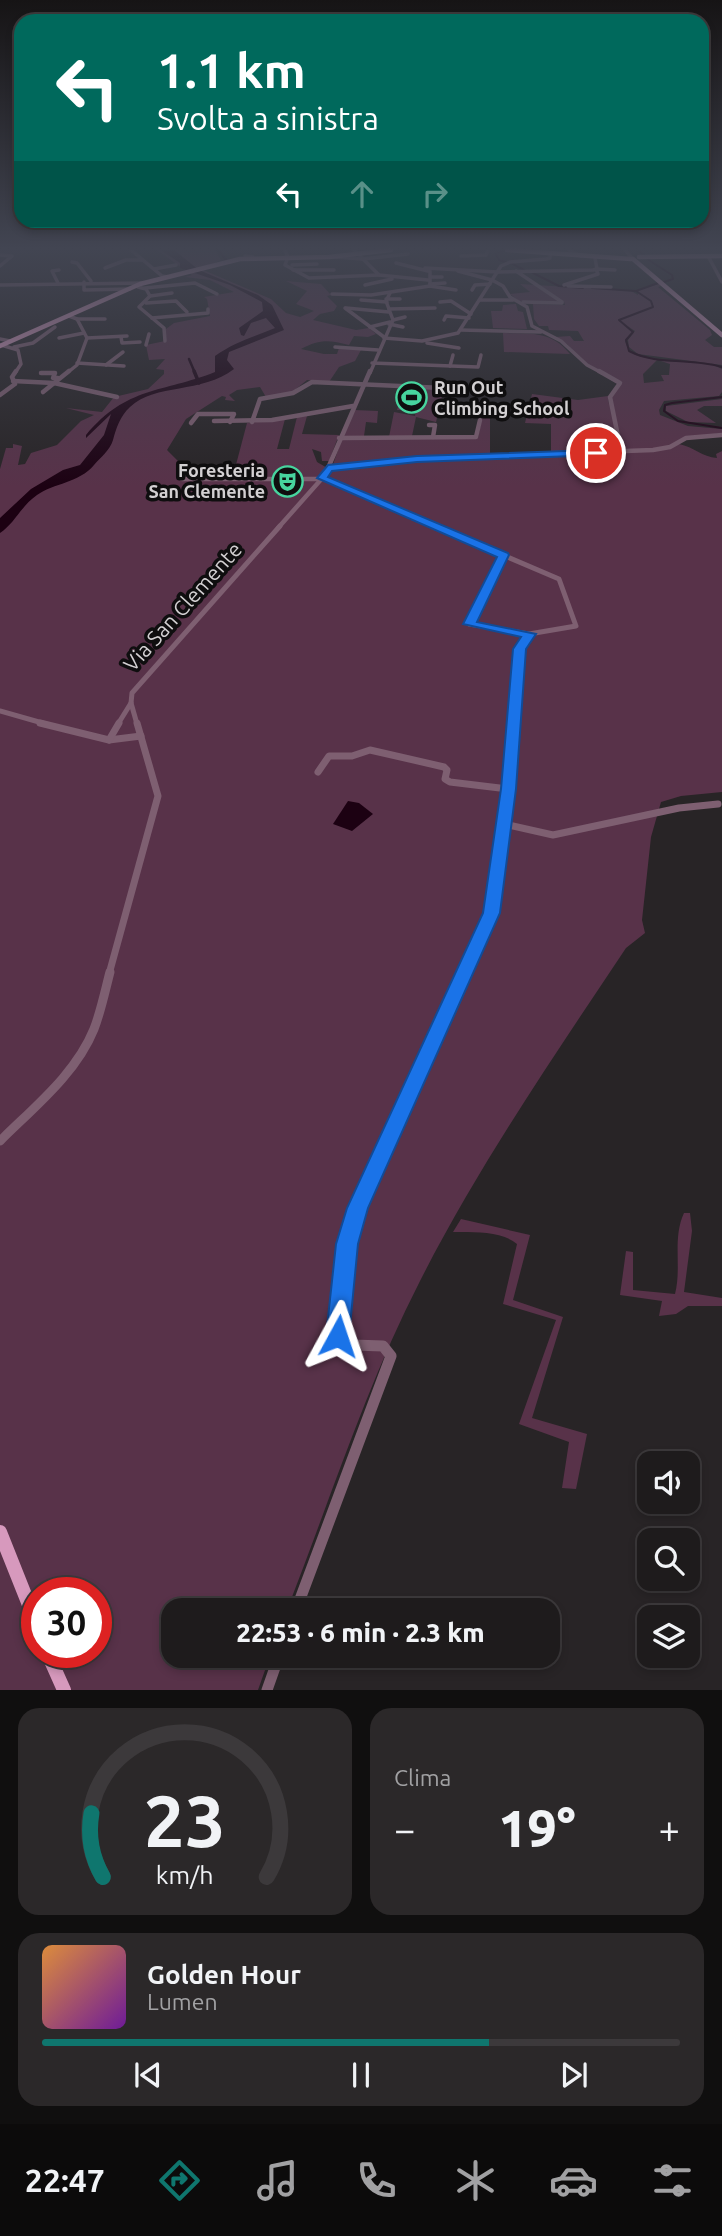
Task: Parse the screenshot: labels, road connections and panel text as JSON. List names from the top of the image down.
{
  "streets": {
    "street": ["Via San Clemente"]
  },
  "places": {
    "sports": ["Run Out Climbing School"],
    "theatre": ["Foresteria San Clemente"]
  },
  "page": {
    "turn": ["1.1 km", "Svolta a sinistra"],
    "limit": "30",
    "trip": "22:53 · 6 min · 2.3 km",
    "tile": "Clima",
    "heat": ["−", "19°", "+"],
    "song": ["Golden Hour", "Lumen"],
    "tabs": "22:47",
    "gauge": ["23", "km/h"]
  }
}
